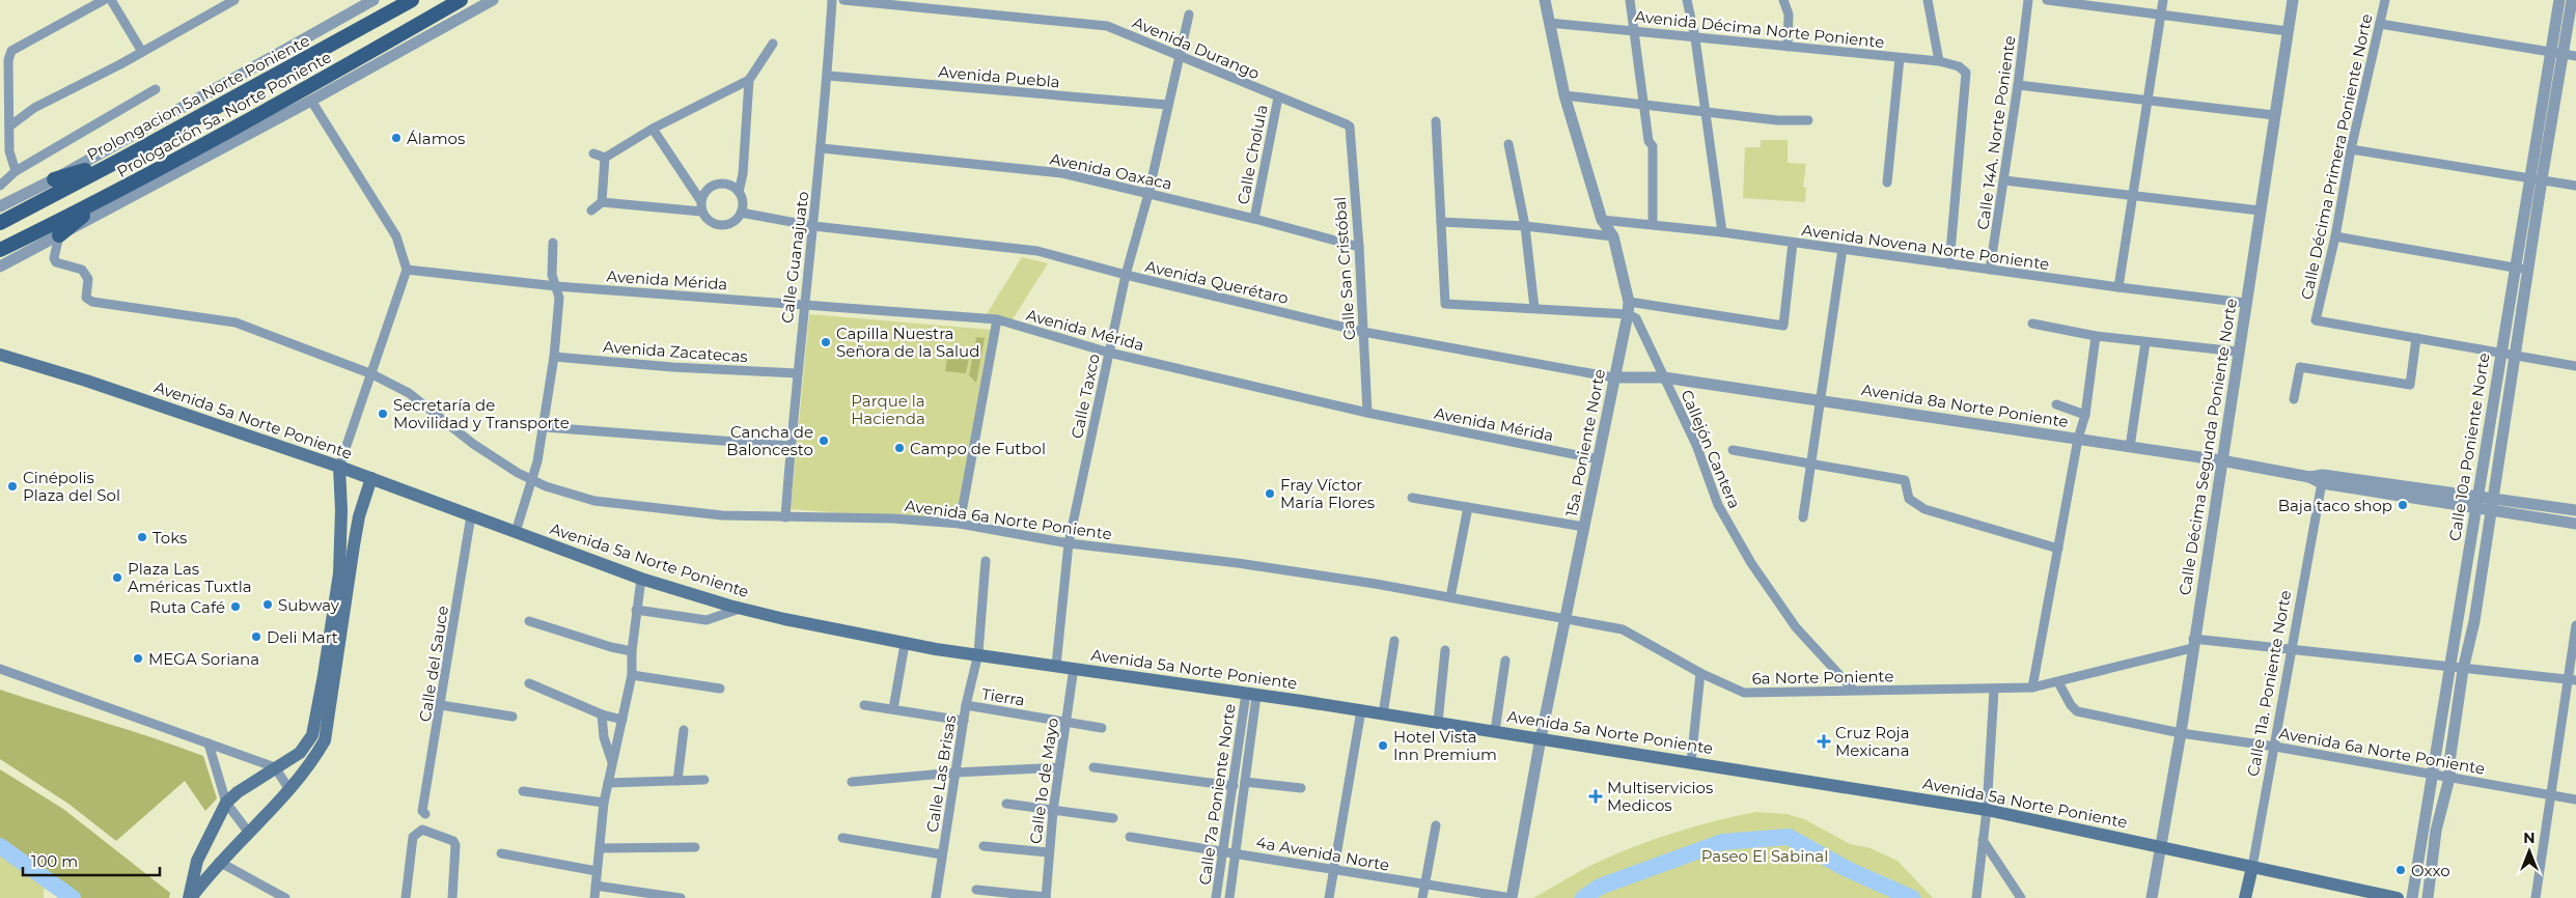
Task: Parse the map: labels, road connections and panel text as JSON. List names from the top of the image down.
{
  "streets": {
    "main road": [
      "Prolongacion 5a Norte Poniente",
      "Prologación 5a. Norte Poniente",
      "Avenida 5a Norte Poniente",
      "Calle 11a. Poniente Norte"
    ],
    "street": [
      "Avenida Décima Norte Poniente",
      "Avenida Durango",
      "Avenida Puebla",
      "Calle 14A. Norte Poniente",
      "Calle Cholula",
      "Calle Décima Primera Poniente Norte",
      "Avenida Oaxaca",
      "Avenida Novena Norte Poniente",
      "Calle Guanajuato",
      "Calle San Cristóbal",
      "Avenida Mérida",
      "Avenida Querétaro",
      "Avenida Zacatecas",
      "Calle Taxco",
      "Avenida 8a Norte Poniente",
      "15a. Poniente Norte",
      "Calle Décima Segunda Poniente Norte",
      "Calle 10a Poniente Norte",
      "Callejón Cantera",
      "Avenida 6a Norte Poniente",
      "Calle del Sauce",
      "6a Norte Poniente",
      "Tierra",
      "Calle Las Brisas",
      "Calle 1o de Mayo",
      "Calle 7a Poniente Norte",
      "4a Avenida Norte"
    ]
  },
  "crossings": [
    ["Avenida Décima Norte Poniente", "Avenida Novena Norte Poniente"],
    ["Avenida Décima Norte Poniente", "15a. Poniente Norte"],
    ["Avenida Durango", "Calle Cholula"],
    ["Avenida Durango", "Calle San Cristóbal"],
    ["Avenida Durango", "Calle Taxco"],
    ["Avenida Puebla", "Calle Guanajuato"],
    ["Avenida Puebla", "Calle Taxco"],
    ["Calle 14A. Norte Poniente", "Avenida Novena Norte Poniente"],
    ["Calle Cholula", "Avenida Oaxaca"],
    ["Avenida Oaxaca", "Calle Guanajuato"],
    ["Avenida Oaxaca", "Calle San Cristóbal"],
    ["Avenida Oaxaca", "Calle Taxco"],
    ["Avenida Novena Norte Poniente", "15a. Poniente Norte"],
    ["Avenida Novena Norte Poniente", "Calle Décima Segunda Poniente Norte"],
    ["Calle Guanajuato", "Avenida Mérida"],
    ["Calle Guanajuato", "Avenida Querétaro"],
    ["Calle Guanajuato", "Avenida Zacatecas"],
    ["Calle Guanajuato", "Avenida 6a Norte Poniente"],
    ["Calle San Cristóbal", "Avenida Mérida"],
    ["Calle San Cristóbal", "Avenida Querétaro"],
    ["Avenida Mérida", "Calle Taxco"],
    ["Avenida Mérida", "15a. Poniente Norte"],
    ["Avenida Querétaro", "Calle Taxco"],
    ["Avenida Querétaro", "Avenida 8a Norte Poniente"],
    ["Avenida Querétaro", "15a. Poniente Norte"],
    ["Calle Taxco", "Avenida 5a Norte Poniente"],
    ["Calle Taxco", "Avenida 6a Norte Poniente"],
    ["Avenida 8a Norte Poniente", "15a. Poniente Norte"],
    ["Avenida 8a Norte Poniente", "Calle Décima Segunda Poniente Norte"],
    ["Avenida 8a Norte Poniente", "Calle 10a Poniente Norte"],
    ["Avenida 8a Norte Poniente", "Callejón Cantera"],
    ["Avenida 8a Norte Poniente", "Calle 11a. Poniente Norte"],
    ["Avenida 5a Norte Poniente", "15a. Poniente Norte"],
    ["Avenida 5a Norte Poniente", "Calle Décima Segunda Poniente Norte"],
    ["Avenida 5a Norte Poniente", "Calle del Sauce"],
    ["Avenida 5a Norte Poniente", "Calle 11a. Poniente Norte"],
    ["Avenida 5a Norte Poniente", "Calle Las Brisas"],
    ["Avenida 5a Norte Poniente", "Calle 1o de Mayo"],
    ["Avenida 5a Norte Poniente", "Calle 7a Poniente Norte"],
    ["15a. Poniente Norte", "Callejón Cantera"],
    ["15a. Poniente Norte", "6a Norte Poniente"],
    ["15a. Poniente Norte", "4a Avenida Norte"],
    ["Calle Décima Segunda Poniente Norte", "Avenida 6a Norte Poniente"],
    ["Calle 10a Poniente Norte", "Avenida 6a Norte Poniente"],
    ["Callejón Cantera", "6a Norte Poniente"],
    ["Avenida 6a Norte Poniente", "6a Norte Poniente"],
    ["Avenida 6a Norte Poniente", "Calle 11a. Poniente Norte"],
    ["Tierra", "Calle Las Brisas"],
    ["Tierra", "Calle 1o de Mayo"],
    ["Calle 7a Poniente Norte", "4a Avenida Norte"]
  ],
  "parks": ["Parque la Hacienda", "Paseo El Sabinal"],
  "places": {
    "other": [
      "Álamos",
      "Capilla Nuestra Señora de la Salud",
      "Secretaría de Movilidad y Transporte",
      "Cancha de Baloncesto",
      "Campo de Futbol",
      "Cinépolis Plaza del Sol",
      "Fray Víctor María Flores",
      "Baja taco shop",
      "Toks",
      "Plaza Las Américas Tuxtla",
      "Subway",
      "Ruta Café",
      "Deli Mart",
      "MEGA Soriana",
      "Hotel Vista Inn Premium",
      "Oxxo"
    ],
    "health": ["Cruz Roja Mexicana", "Multiservicios Medicos"]
  },
  "scale_bar": "100 m",
  "north": "top"
}
